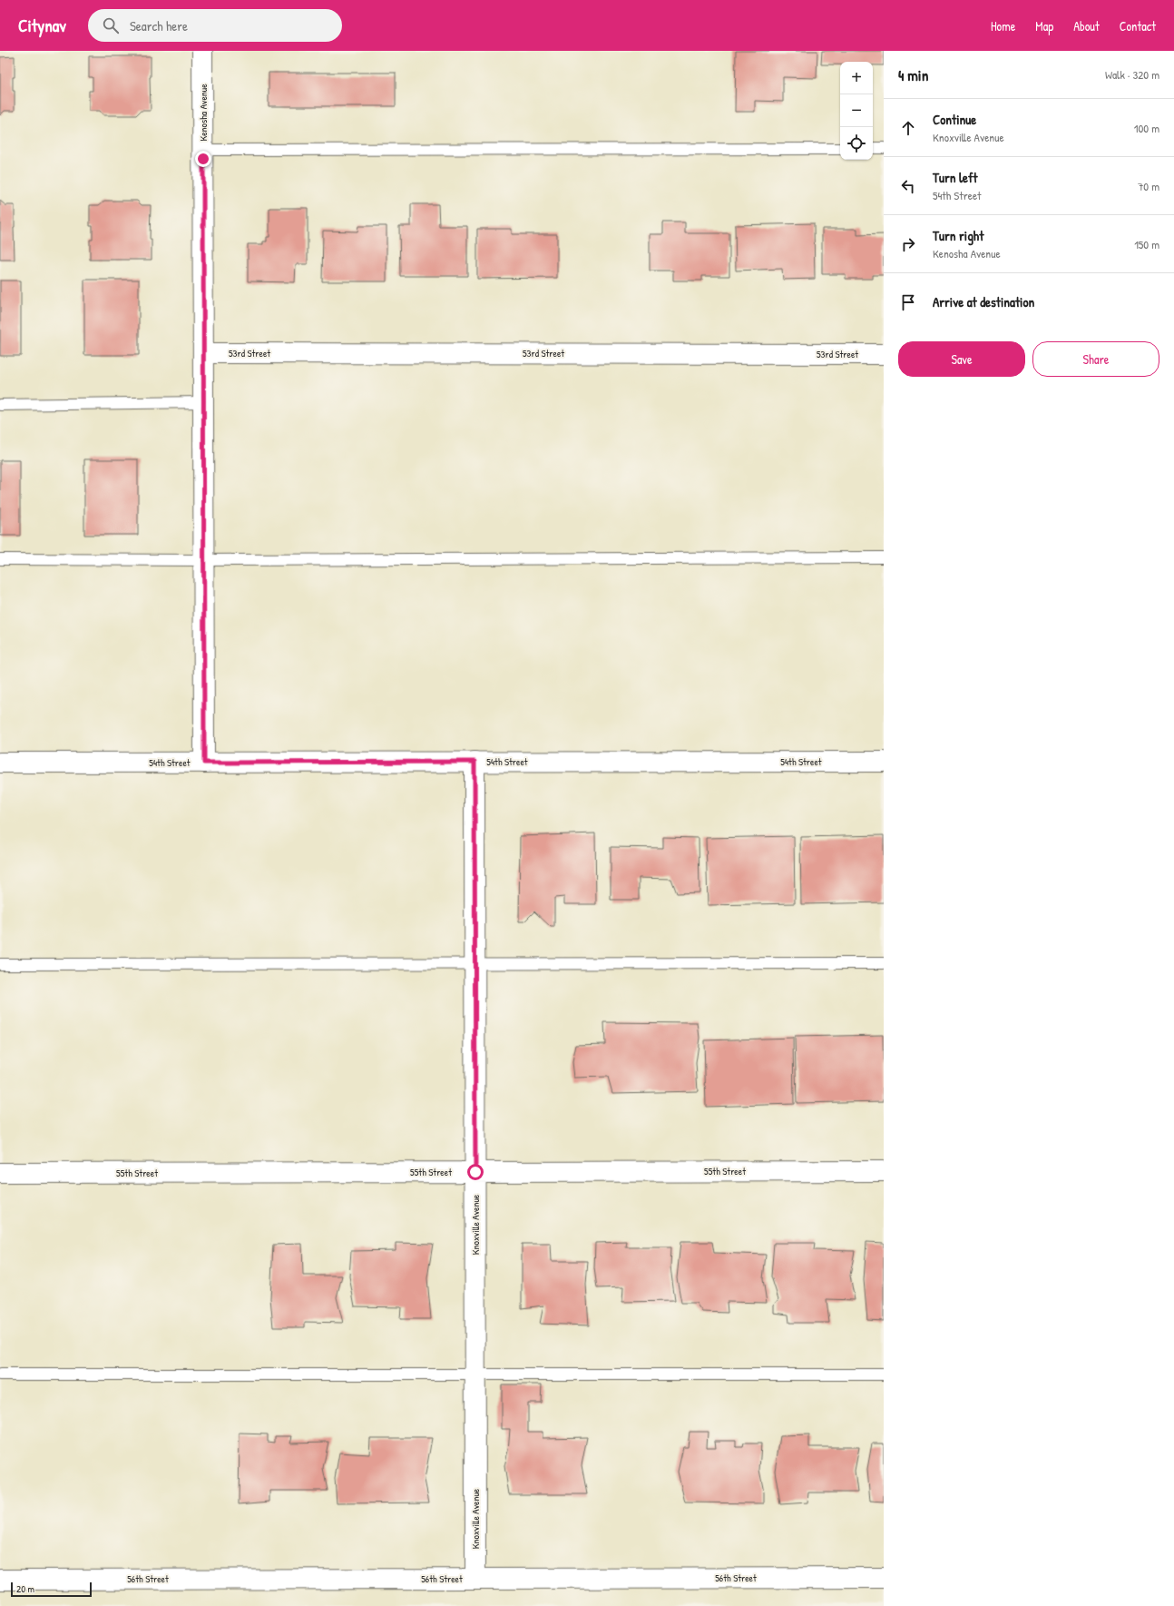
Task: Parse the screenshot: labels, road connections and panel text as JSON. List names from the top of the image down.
{
  "streets": {
    "street": [
      "Kenosha Avenue",
      "53rd Street",
      "54th Street",
      "55th Street",
      "Knoxville Avenue",
      "56th Street"
    ]
  },
  "crossings": [
    ["Kenosha Avenue", "53rd Street"],
    ["Kenosha Avenue", "54th Street"],
    ["54th Street", "Knoxville Avenue"],
    ["55th Street", "Knoxville Avenue"],
    ["Knoxville Avenue", "56th Street"]
  ],
  "scale_bar": "20 m",
  "page": {
    "header": "Citynav",
    "search": "Search here",
    "nav": [
      "Home",
      "Map",
      "About",
      "Contact"
    ],
    "heading": ["4 min", "Walk · 320 m"],
    "map_buttons": ["+", "−"],
    "list": [
      ["Continue", "Knoxville Avenue", "100 m"],
      ["Turn left", "54th Street", "70 m"],
      ["Turn right", "Kenosha Avenue", "150 m"],
      "Arrive at destination"
    ],
    "buttons": ["Save", "Share"],
    "scale": "20 m"
  }
}
